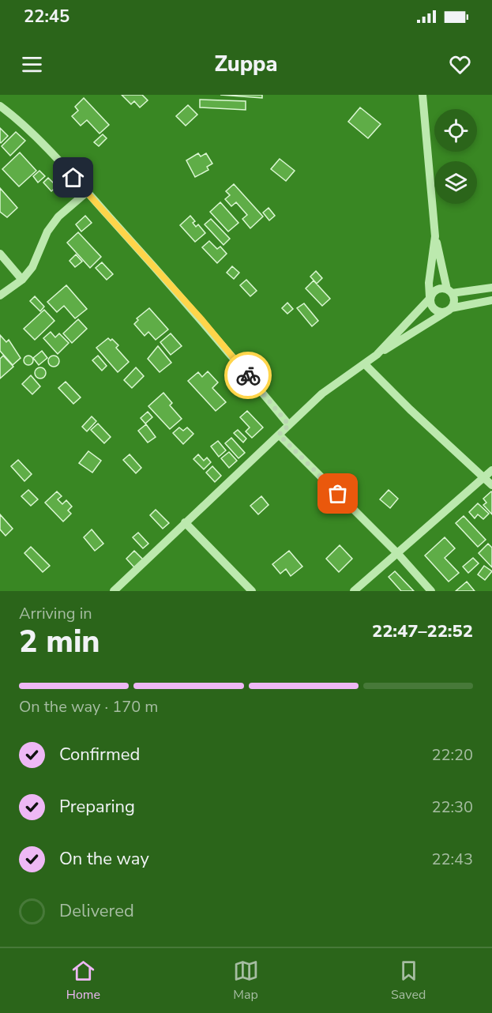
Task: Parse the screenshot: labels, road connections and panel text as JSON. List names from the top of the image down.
{
  "page": {
    "status": "22:45",
    "header": "Zuppa",
    "heading": ["2 min", "Arriving in", "22:47–22:52"],
    "bar": "On the way · 170 m",
    "list": [
      ["Confirmed", "22:20"],
      ["Preparing", "22:30"],
      ["On the way", "22:43"],
      "Delivered"
    ],
    "tabs": ["Home", "Map", "Saved"]
  }
}
